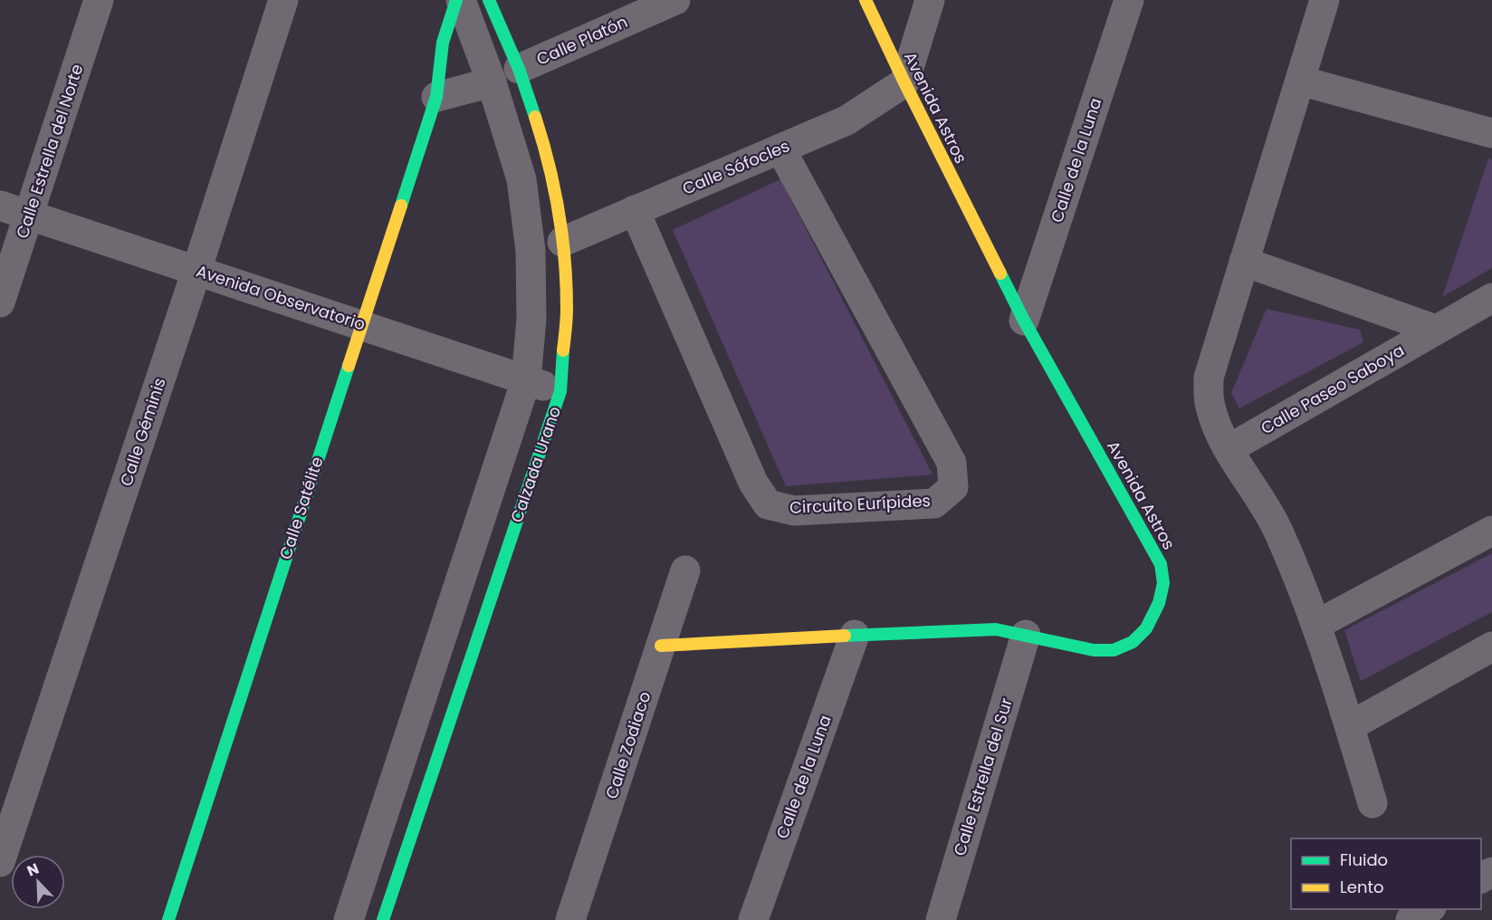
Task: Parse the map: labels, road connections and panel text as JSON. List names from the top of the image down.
{
  "streets": {
    "street": [
      "Calle Platón",
      "Avenida Astros",
      "Calle Estrella del Norte",
      "Calle de la Luna",
      "Calle Sófocles",
      "Avenida Observatorio",
      "Calle Paseo Saboya",
      "Calle Géminis",
      "Calzada Urano",
      "Circuito Eurípides",
      "Calle Satélite",
      "Calle Zodiaco",
      "Calle Estrella del Sur"
    ]
  },
  "crossings": [
    ["Calle Platón", "Calzada Urano"],
    ["Avenida Astros", "Calle de la Luna"],
    ["Avenida Astros", "Calle Sófocles"],
    ["Avenida Astros", "Calle Zodiaco"],
    ["Avenida Astros", "Calle Estrella del Sur"],
    ["Calle Estrella del Norte", "Avenida Observatorio"],
    ["Calle Sófocles", "Calzada Urano"],
    ["Calle Sófocles", "Circuito Eurípides"],
    ["Avenida Observatorio", "Calle Géminis"],
    ["Avenida Observatorio", "Calzada Urano"],
    ["Avenida Observatorio", "Calle Satélite"]
  ],
  "legend": ["Fluido", "Lento"],
  "north": "top left"
}
